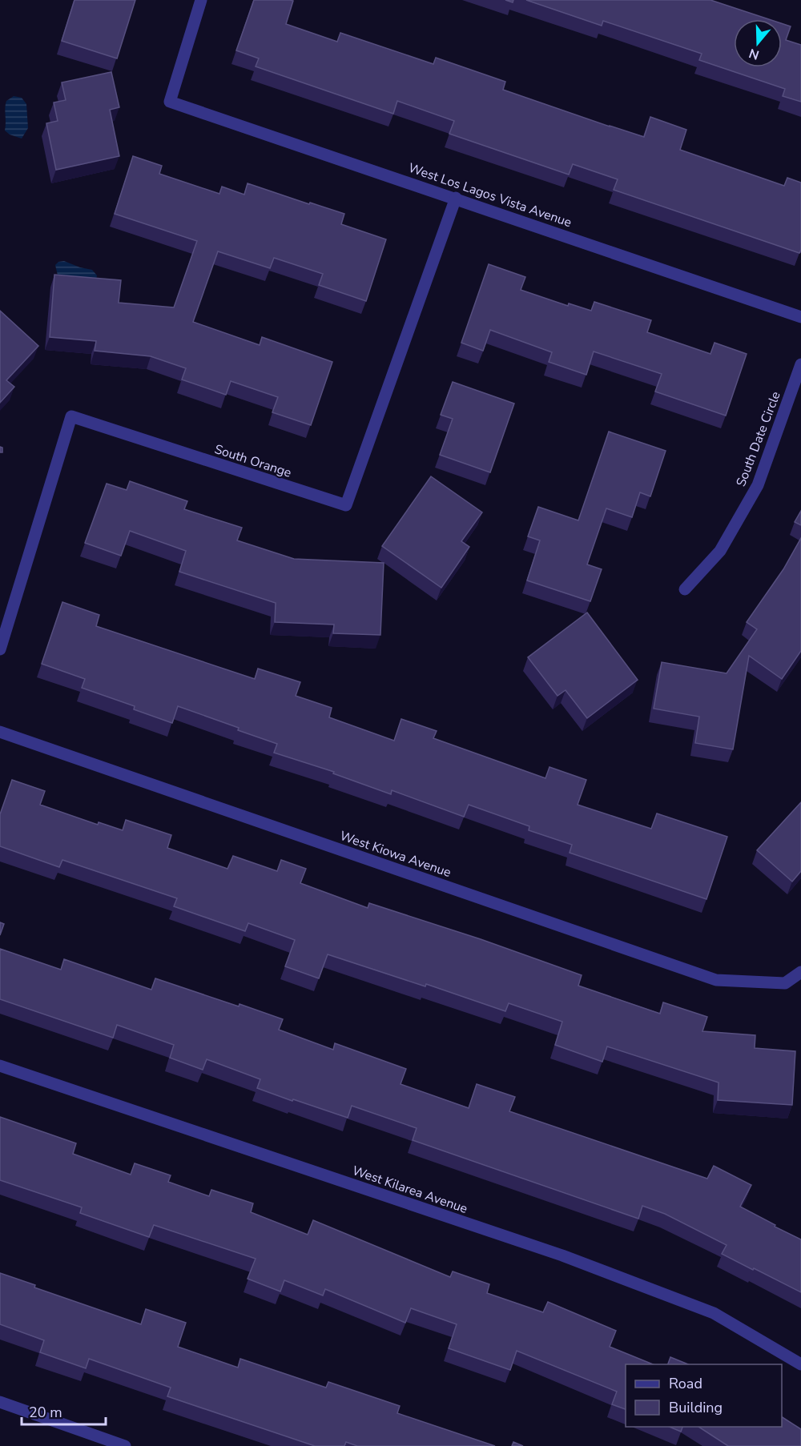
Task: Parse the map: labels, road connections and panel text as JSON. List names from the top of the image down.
{
  "streets": {
    "street": [
      "West Los Lagos Vista Avenue",
      "South Date Circle",
      "South Orange",
      "West Kiowa Avenue",
      "West Kilarea Avenue"
    ]
  },
  "crossings": [
    ["West Los Lagos Vista Avenue", "South Orange"]
  ],
  "legend": ["Road", "Building"],
  "scale_bar": "20 m",
  "north": "bottom"
}
